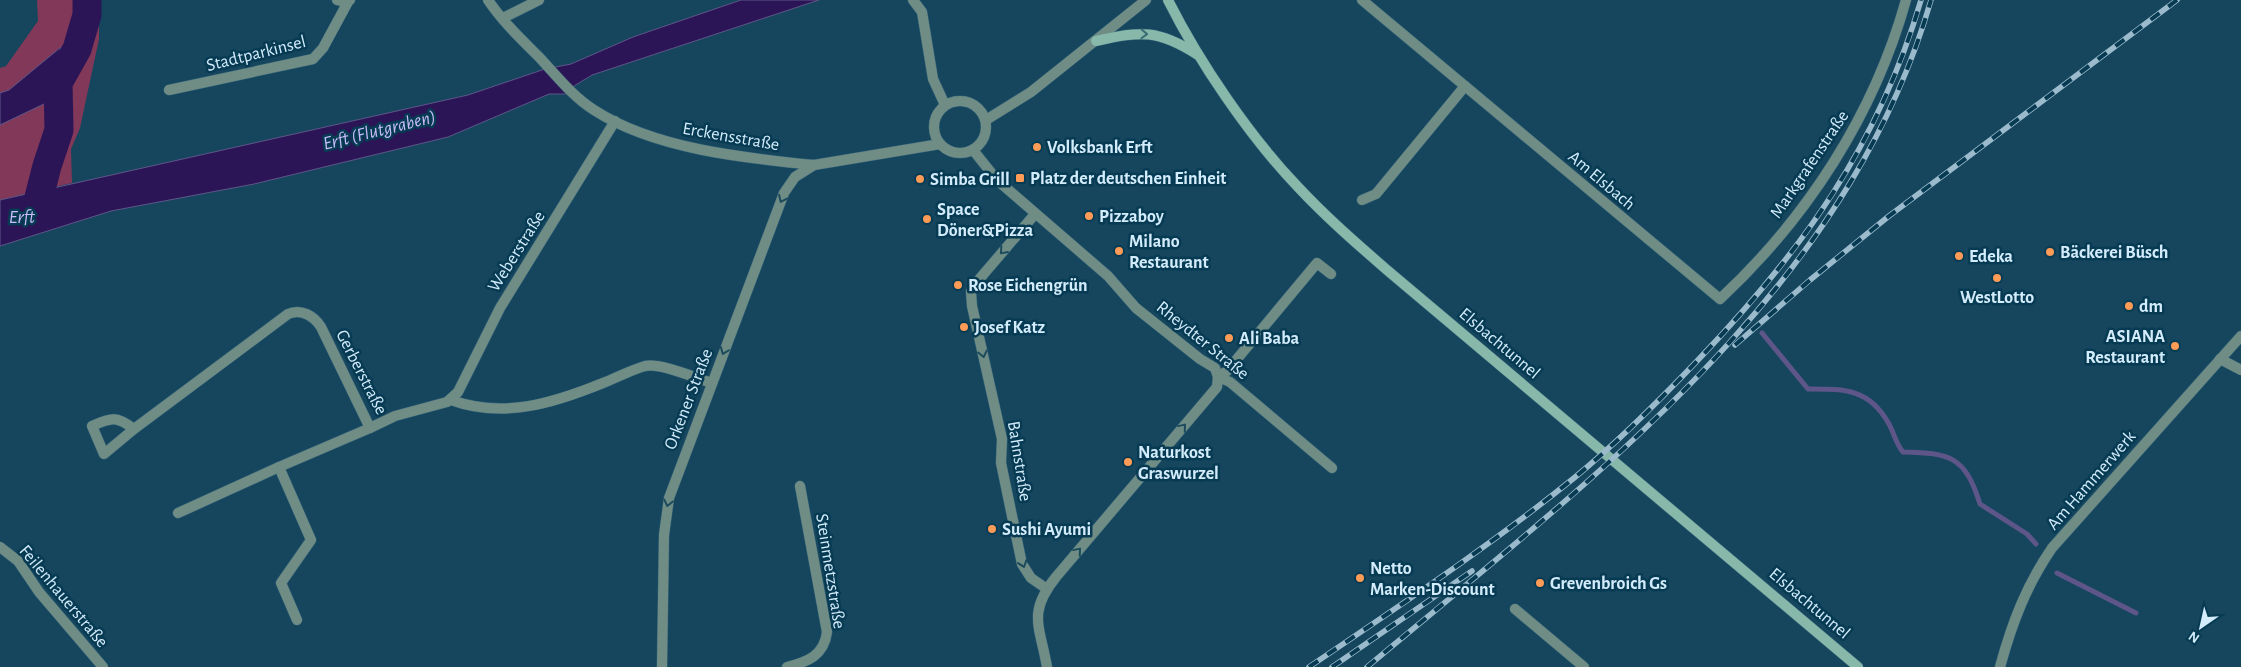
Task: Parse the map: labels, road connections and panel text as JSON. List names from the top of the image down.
{
  "streets": {
    "main road": ["Elsbachtunnel"],
    "street": [
      "Stadtparkinsel",
      "Erckensstraße",
      "Markgrafenstraße",
      "Am Elsbach",
      "Weberstraße",
      "Rheydter Straße",
      "Gerberstraße",
      "Orkener Straße",
      "Bahnstraße",
      "Am Hammerwerk",
      "Steinmetzstraße",
      "Feilenhauerstraße"
    ]
  },
  "crossings": [
    ["Erckensstraße", "Weberstraße"],
    ["Erckensstraße", "Rheydter Straße"],
    ["Erckensstraße", "Orkener Straße"],
    ["Markgrafenstraße", "Am Elsbach"],
    ["Weberstraße", "Gerberstraße"],
    ["Rheydter Straße", "Bahnstraße"]
  ],
  "one_way": ["Orkener Straße", "Bahnstraße"],
  "water": ["Erft (Flutgraben)", "Erft"],
  "places": {
    "other": [
      "Volksbank Erft",
      "Simba Grill",
      "Pizzaboy",
      "Space Döner&Pizza",
      "Milano Restaurant",
      "Bäckerei Büsch",
      "Edeka",
      "WestLotto",
      "Rose Eichengrün",
      "dm",
      "Josef Katz",
      "Ali Baba",
      "ASIANA Restaurant",
      "Naturkost Graswurzel",
      "Sushi Ayumi",
      "Netto Marken-Discount",
      "Grevenbroich Gs"
    ],
    "transit": ["Platz der deutschen Einheit"]
  },
  "north": "bottom left"
}
